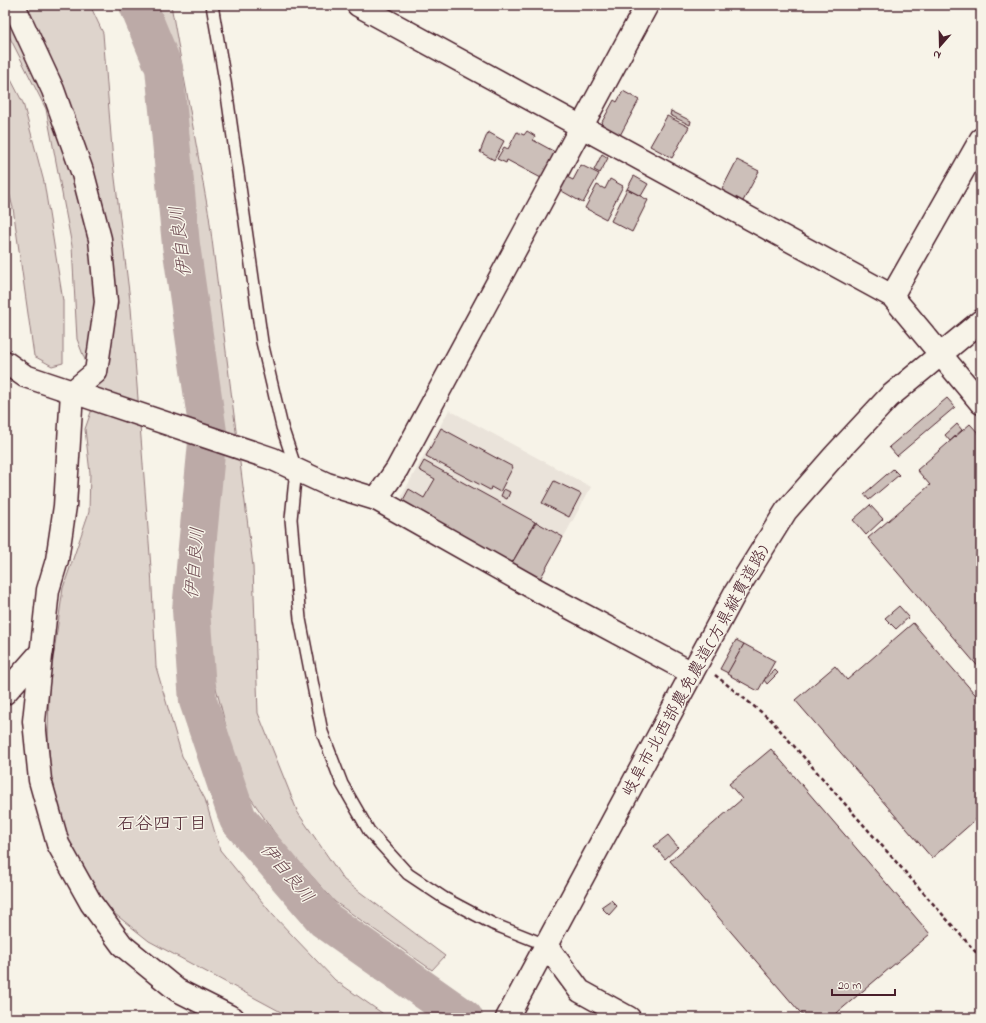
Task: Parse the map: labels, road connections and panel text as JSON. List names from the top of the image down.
{
  "streets": {
    "street": ["岐阜市北西部農免農道(方県縦貫道路)"]
  },
  "districts": ["石谷四丁目"],
  "water": ["伊自良川"],
  "scale_bar": "20 m",
  "north": "bottom"
}
